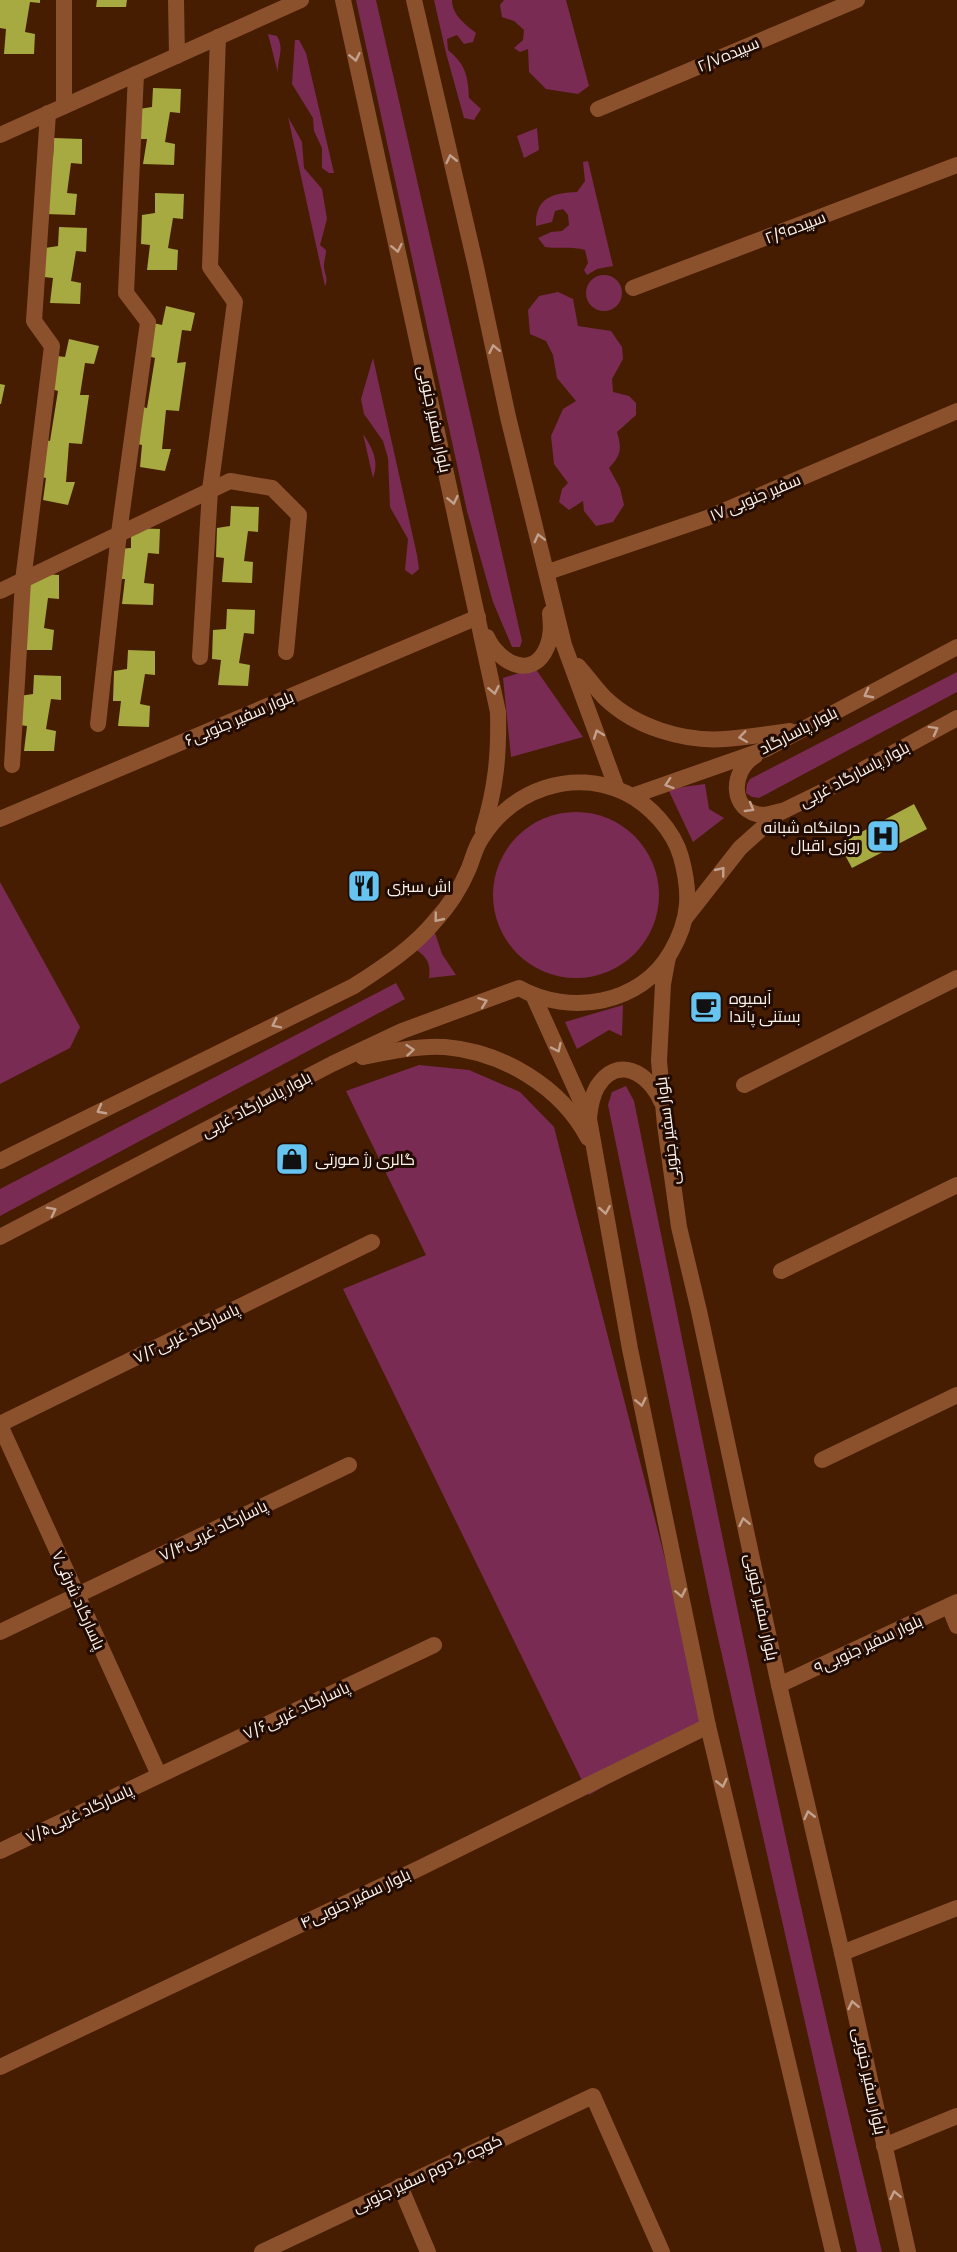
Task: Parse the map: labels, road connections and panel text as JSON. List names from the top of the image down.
{
  "streets": {
    "street": [
      "سپیده۲/۷",
      "سپیده۲/۹",
      "بلوار سفیر جنوبی",
      "سفیر جنوبی ۱۷",
      "بلوار سفیر جنوبی۶",
      "بلوار پاسارگاد",
      "بلوار پاسارگاد غربی",
      "پاسارگاد غربی۷/۲",
      "پاسارگاد غربی۷/۴",
      "پاسارگاد شرقی۷",
      "بلوار سفیر جنوبی۹",
      "پاسارگاد غربی۷/۶",
      "پاسارگاد غربی۷/۵",
      "بلوار سفیر جنوبی۴",
      "کوچه 2 دوم سفیر جنوبی"
    ]
  },
  "crossings": [
    ["بلوار سفیر جنوبی", "بلوار سفیر جنوبی۶"],
    ["بلوار سفیر جنوبی", "بلوار سفیر جنوبی۹"],
    ["پاسارگاد غربی۷/۲", "پاسارگاد شرقی۷"],
    ["پاسارگاد غربی۷/۴", "پاسارگاد شرقی۷"],
    ["پاسارگاد شرقی۷", "پاسارگاد غربی۷/۶"],
    ["پاسارگاد شرقی۷", "پاسارگاد غربی۷/۵"],
    ["پاسارگاد غربی۷/۶", "پاسارگاد غربی۷/۵"]
  ],
  "one_way": ["بلوار پاسارگاد"],
  "places": {
    "hospital": ["درمانگاه شبانه روزی اقبال"],
    "restaurant": ["اش سبزی"],
    "cafe": ["آبمیوه بستنی پاندا"],
    "shop": ["گالری رژ صورتی"]
  }
}
